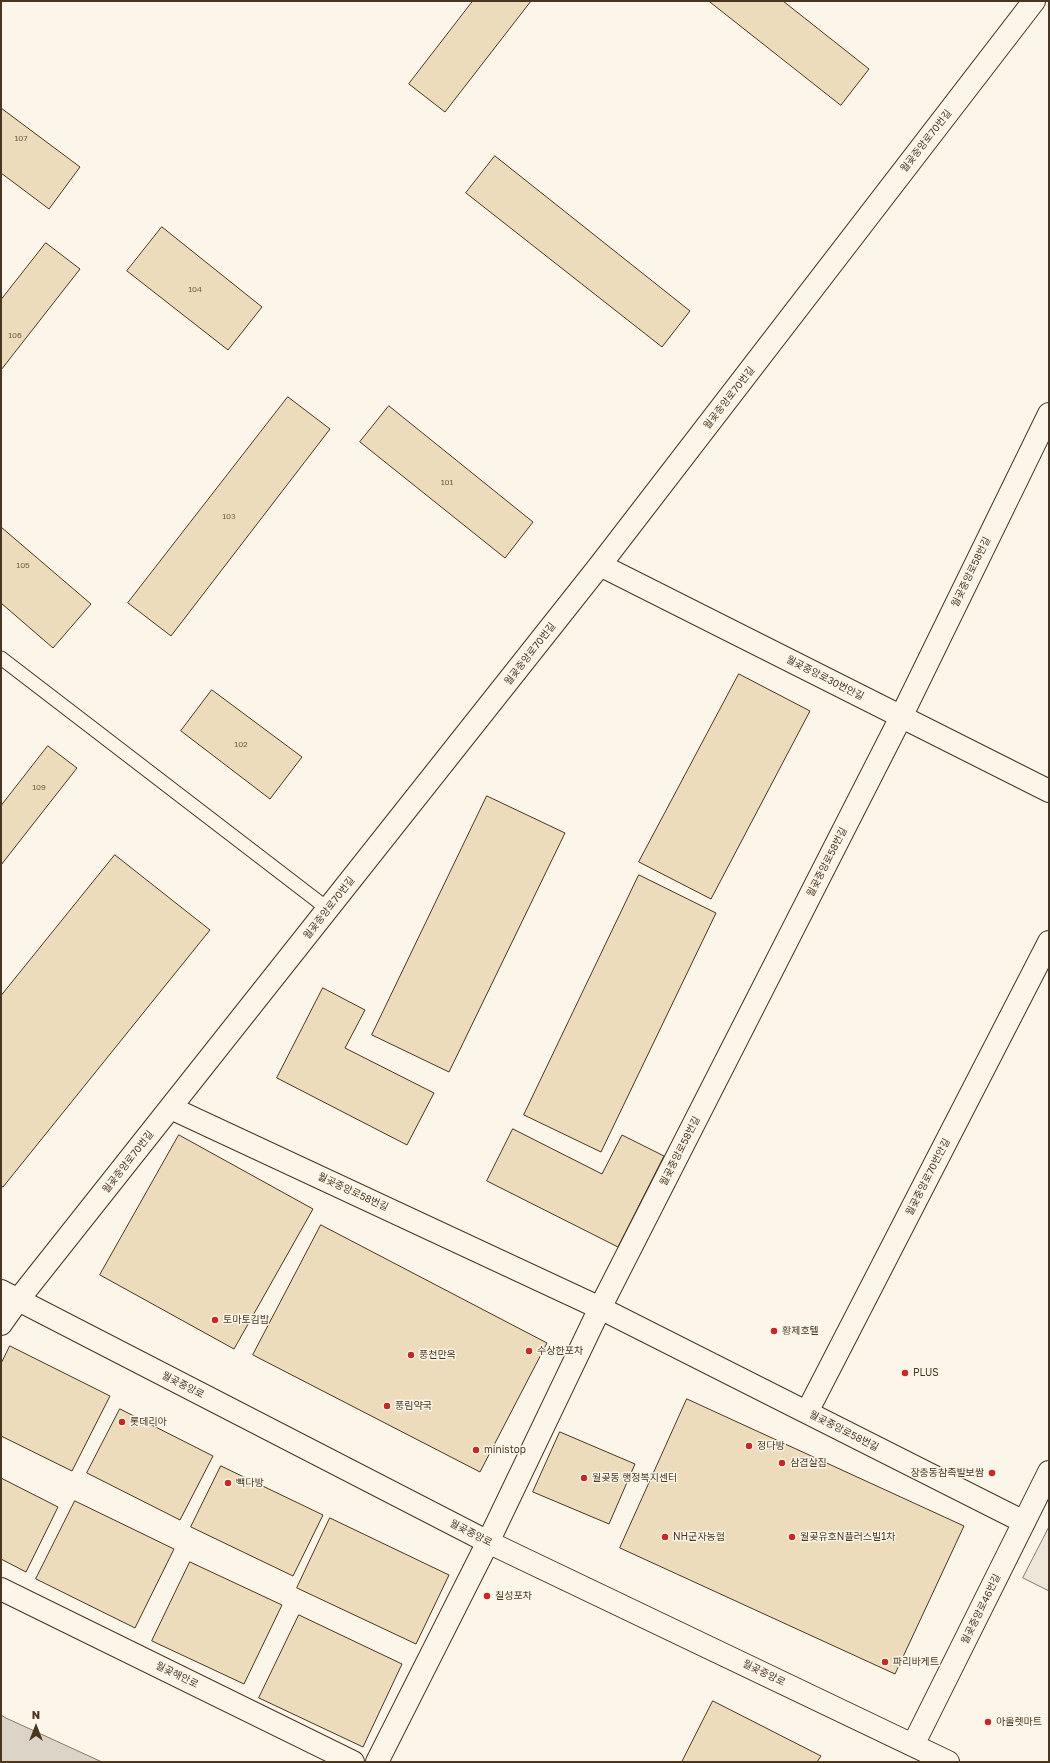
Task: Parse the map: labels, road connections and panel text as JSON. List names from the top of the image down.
{
  "streets": {
    "street": [
      "월곶중앙로70번길",
      "월곶중앙로58번길",
      "월곶중앙로30번안길",
      "월곶중앙로70번안길",
      "월곶중앙로",
      "월곶중앙로46번길",
      "월곶해안로"
    ]
  },
  "crossings": [
    ["월곶중앙로70번길", "월곶중앙로58번길"],
    ["월곶중앙로70번길", "월곶중앙로30번안길"],
    ["월곶중앙로70번길", "월곶중앙로"],
    ["월곶중앙로58번길", "월곶중앙로30번안길"],
    ["월곶중앙로58번길", "월곶중앙로70번안길"],
    ["월곶중앙로58번길", "월곶중앙로"],
    ["월곶중앙로58번길", "월곶중앙로46번길"],
    ["월곶중앙로", "월곶중앙로46번길"]
  ],
  "places": [
    "토마토김밥",
    "황제호텔",
    "수상한포차",
    "풍천만옥",
    "PLUS",
    "풍림약국",
    "롯데리아",
    "정다방",
    "ministop",
    "삼겹살집",
    "장충동참족발보쌈",
    "월곶동 행정복지센터",
    "빽다방",
    "NH군자농협",
    "월곶유호N플러스빌1차",
    "칠성포차",
    "파리바게트",
    "아울렛마트"
  ],
  "house_numbers": [
    "107",
    "104",
    "106",
    "101",
    "103",
    "105",
    "102",
    "109"
  ],
  "north": "top"
}
